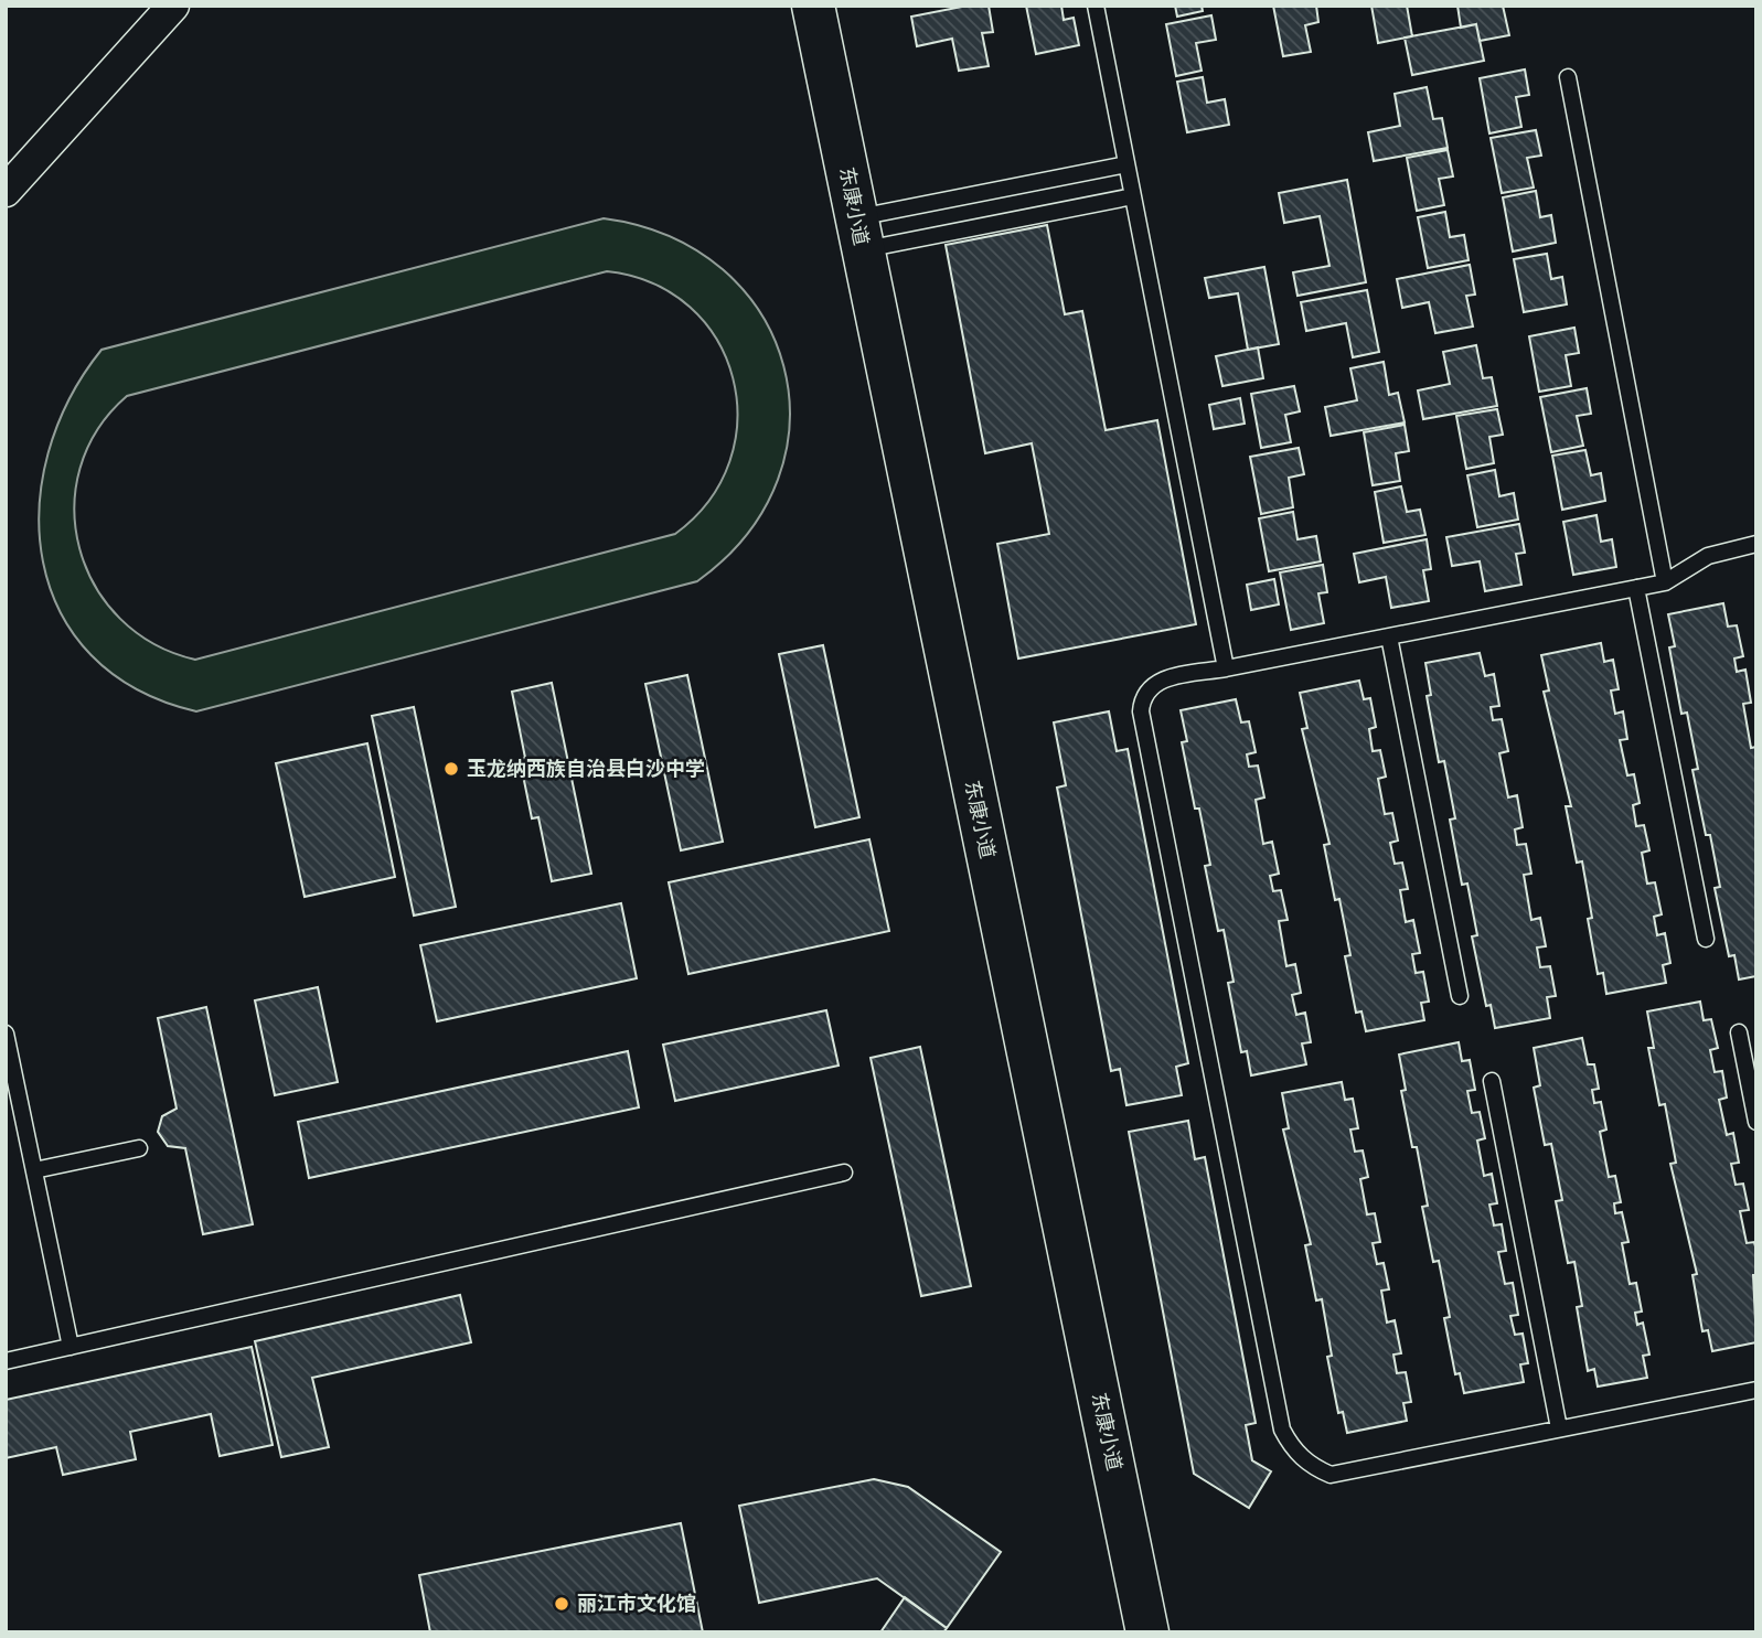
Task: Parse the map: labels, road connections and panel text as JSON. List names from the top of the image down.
{
  "streets": {
    "street": ["东康小道"]
  },
  "places": ["玉龙纳西族自治县白沙中学", "丽江市文化馆"]
}
